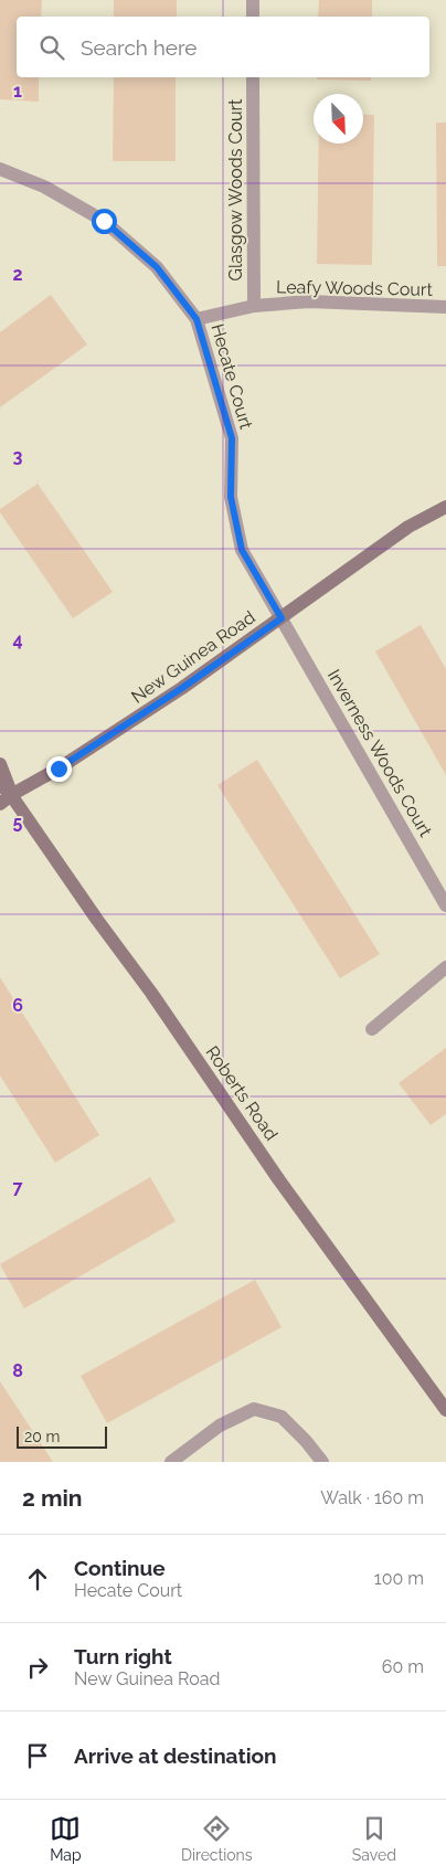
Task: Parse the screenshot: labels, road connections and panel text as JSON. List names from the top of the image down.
{
  "streets": {
    "main road": ["New Guinea Road", "Roberts Road"],
    "street": [
      "Glasgow Woods Court",
      "Leafy Woods Court",
      "Hecate Court",
      "Inverness Woods Court"
    ]
  },
  "crossings": [
    ["Glasgow Woods Court", "Leafy Woods Court"],
    ["Leafy Woods Court", "Hecate Court"],
    ["Hecate Court", "New Guinea Road"],
    ["Hecate Court", "Inverness Woods Court"],
    ["New Guinea Road", "Inverness Woods Court"],
    ["New Guinea Road", "Roberts Road"]
  ],
  "scale_bar": "20 m",
  "north": "bottom right",
  "page": {
    "search": "Search here",
    "scale": "20 m",
    "heading": ["2 min", "Walk · 160 m"],
    "list": [
      ["Continue", "Hecate Court", "100 m"],
      ["Turn right", "New Guinea Road", "60 m"],
      "Arrive at destination"
    ],
    "nav": ["Map", "Directions", "Saved"]
  },
  "grid": {
    "rows": [
      "1",
      "2",
      "3",
      "4",
      "5",
      "6",
      "7",
      "8"
    ]
  }
}
